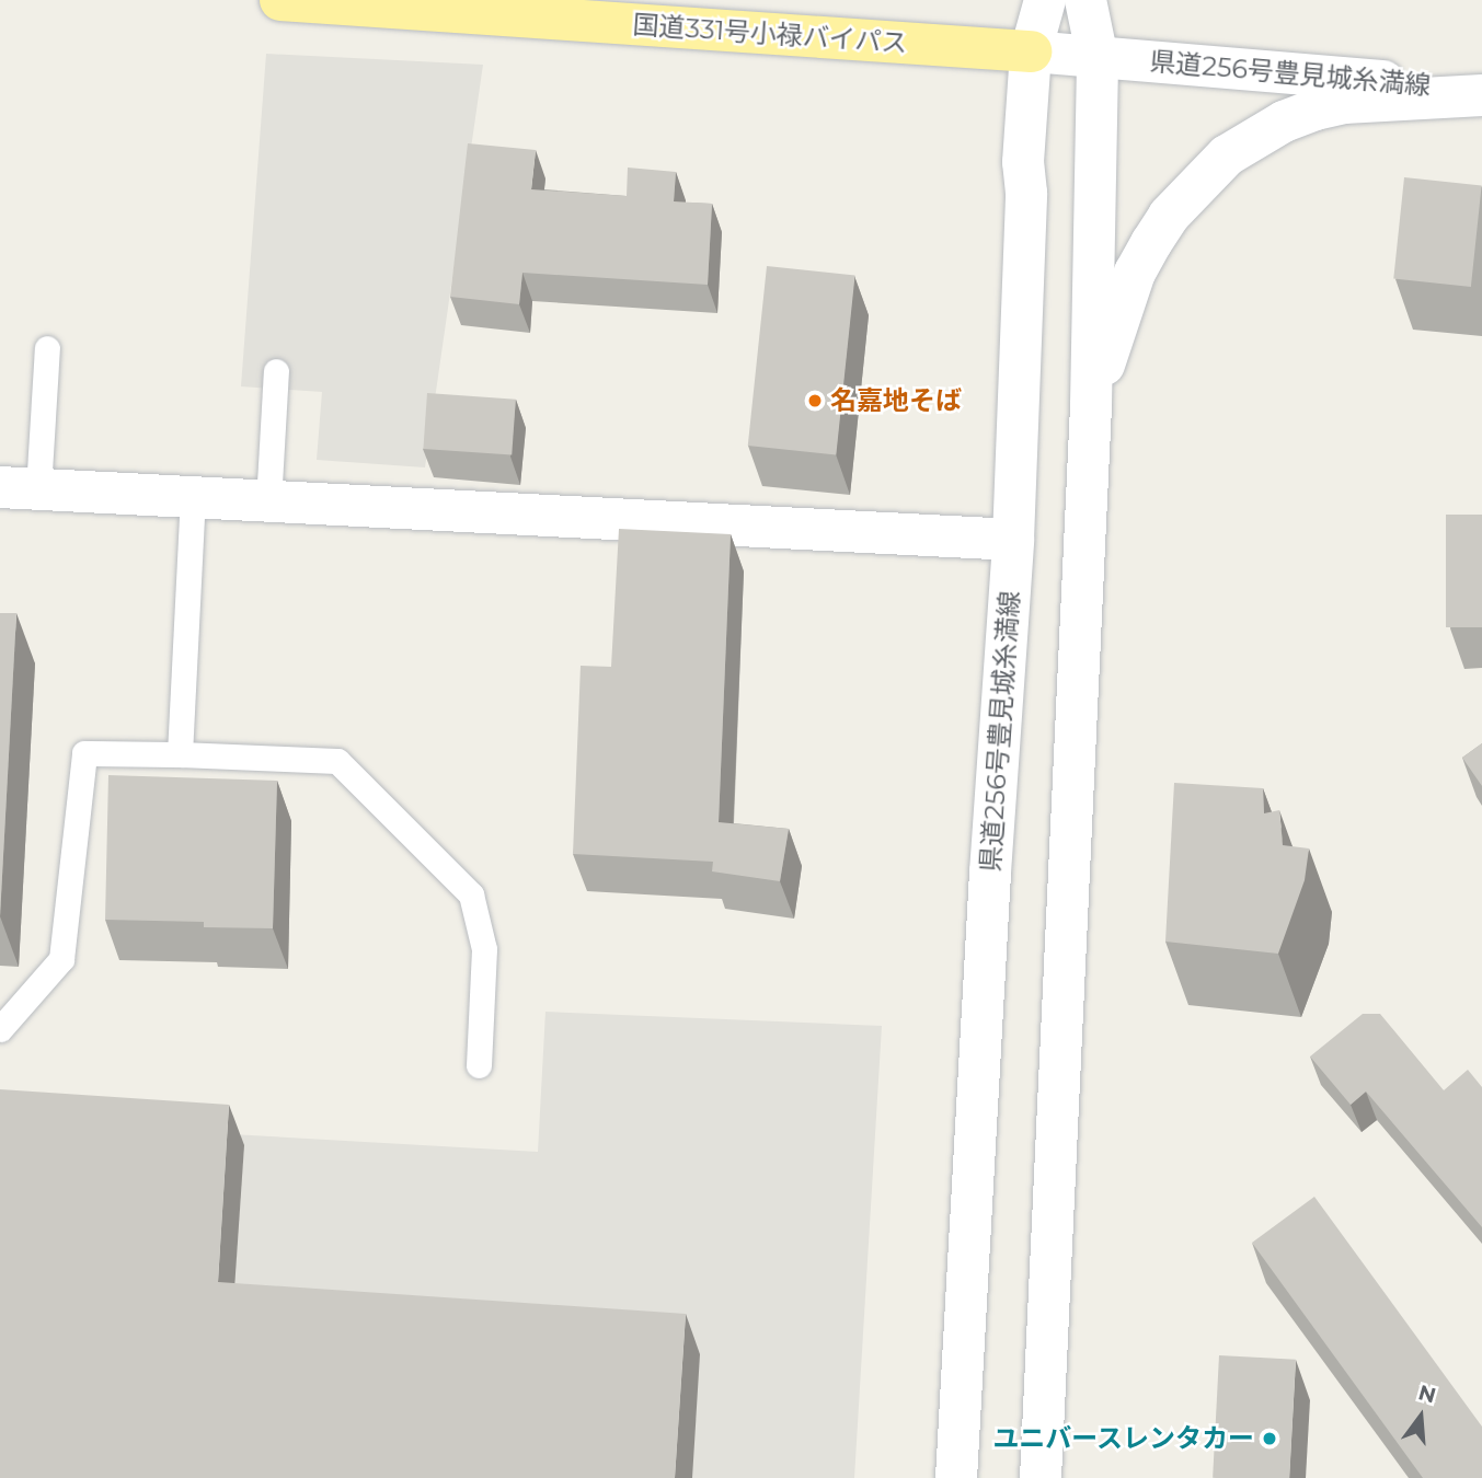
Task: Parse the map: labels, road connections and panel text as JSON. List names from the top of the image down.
{
  "streets": {
    "highway": ["国道331号小禄バイパス"],
    "main road": ["県道256号豊見城糸満線"]
  },
  "crossings": [
    ["国道331号小禄バイパス", "県道256号豊見城糸満線"]
  ],
  "places": ["名嘉地そば", "ユニバースレンタカー"],
  "north": "top"
}
